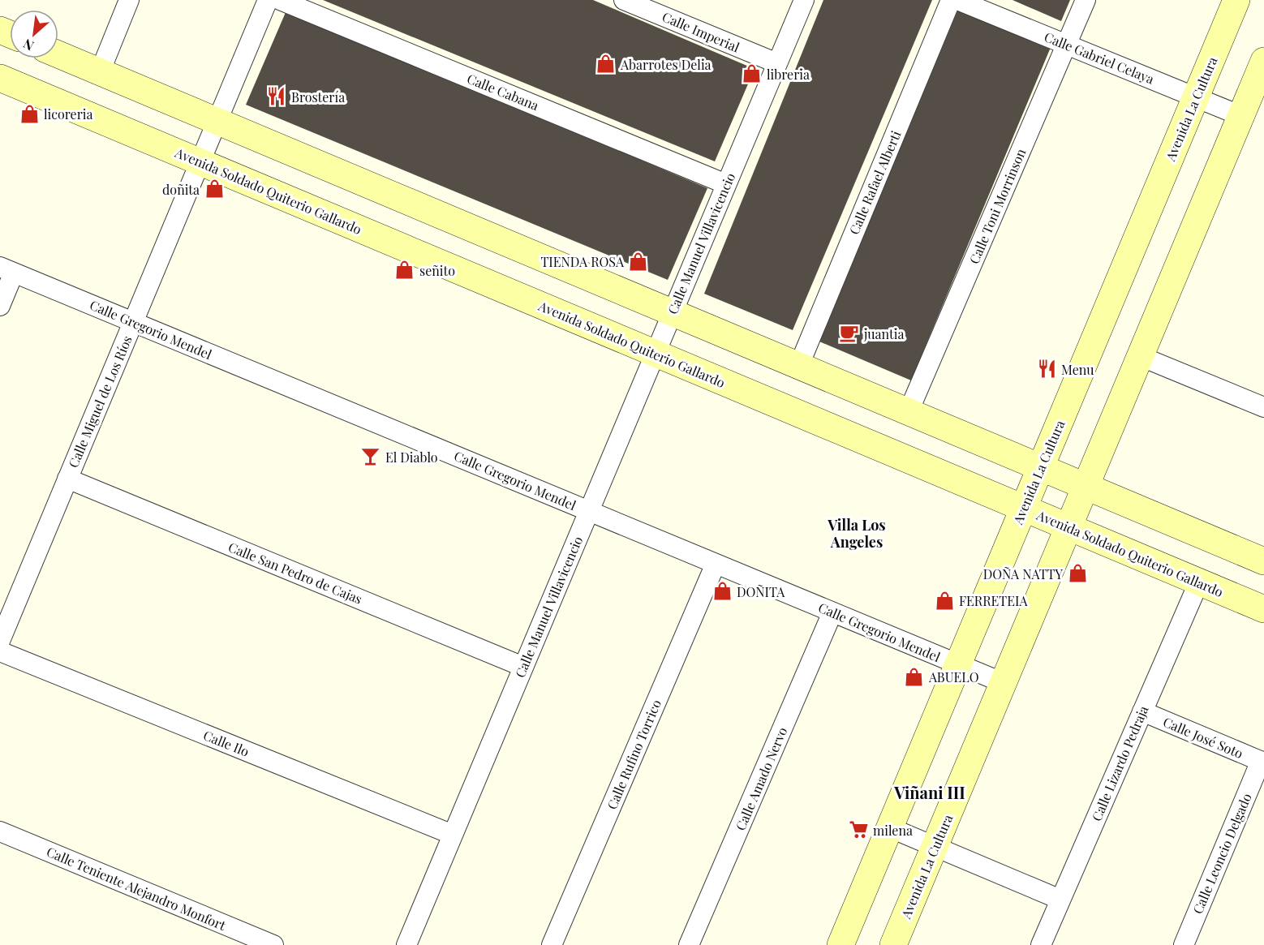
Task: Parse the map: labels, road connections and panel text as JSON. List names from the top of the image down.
{
  "streets": {
    "street": [
      "Calle Imperial",
      "Calle Gabriel Celaya",
      "Calle Cabana",
      "Avenida La Cultura",
      "Calle Rafael Alberti",
      "Avenida Soldado Quiterio Gallardo",
      "Calle Toni Morrinson",
      "Calle Manuel Villavicencio",
      "Calle Gregorio Mendel",
      "Calle Miguel de Los Ríos",
      "Calle San Pedro de Cajas",
      "Calle José Soto",
      "Calle Ilo",
      "Calle Rufino Torrico",
      "Calle Lizardo Pedraja",
      "Calle Amado Nervo",
      "Calle Leoncio Delgado",
      "Calle Teniente Alejandro Monfort"
    ]
  },
  "crossings": [
    ["Calle Imperial", "Calle Manuel Villavicencio"],
    ["Calle Gabriel Celaya", "Avenida La Cultura"],
    ["Calle Gabriel Celaya", "Calle Toni Morrinson"],
    ["Calle Cabana", "Calle Manuel Villavicencio"],
    ["Avenida La Cultura", "Avenida Soldado Quiterio Gallardo"],
    ["Avenida La Cultura", "Calle Gregorio Mendel"],
    ["Avenida Soldado Quiterio Gallardo", "Calle Manuel Villavicencio"],
    ["Avenida Soldado Quiterio Gallardo", "Calle Miguel de Los Ríos"],
    ["Avenida Soldado Quiterio Gallardo", "Calle Lizardo Pedraja"],
    ["Calle Manuel Villavicencio", "Calle Gregorio Mendel"],
    ["Calle Manuel Villavicencio", "Calle San Pedro de Cajas"],
    ["Calle Manuel Villavicencio", "Calle Ilo"],
    ["Calle Gregorio Mendel", "Calle Miguel de Los Ríos"],
    ["Calle Gregorio Mendel", "Calle Rufino Torrico"],
    ["Calle Gregorio Mendel", "Calle Amado Nervo"],
    ["Calle Miguel de Los Ríos", "Calle San Pedro de Cajas"],
    ["Calle José Soto", "Calle Lizardo Pedraja"],
    ["Calle José Soto", "Calle Leoncio Delgado"]
  ],
  "districts": ["Villa Los Angeles", "Viñani III"],
  "places": {
    "shop": [
      "Abarrotes Delia",
      "libreria",
      "licoreria",
      "doñita",
      "TIENDA ROSA",
      "señito",
      "DOÑA NATTY",
      "DOÑITA",
      "FERRETEIA",
      "ABUELO"
    ],
    "restaurant": ["Brostería", "Menu"],
    "cafe": ["juantia"],
    "bar": ["El Diablo"],
    "supermarket": ["milena"]
  },
  "north": "bottom left"
}
